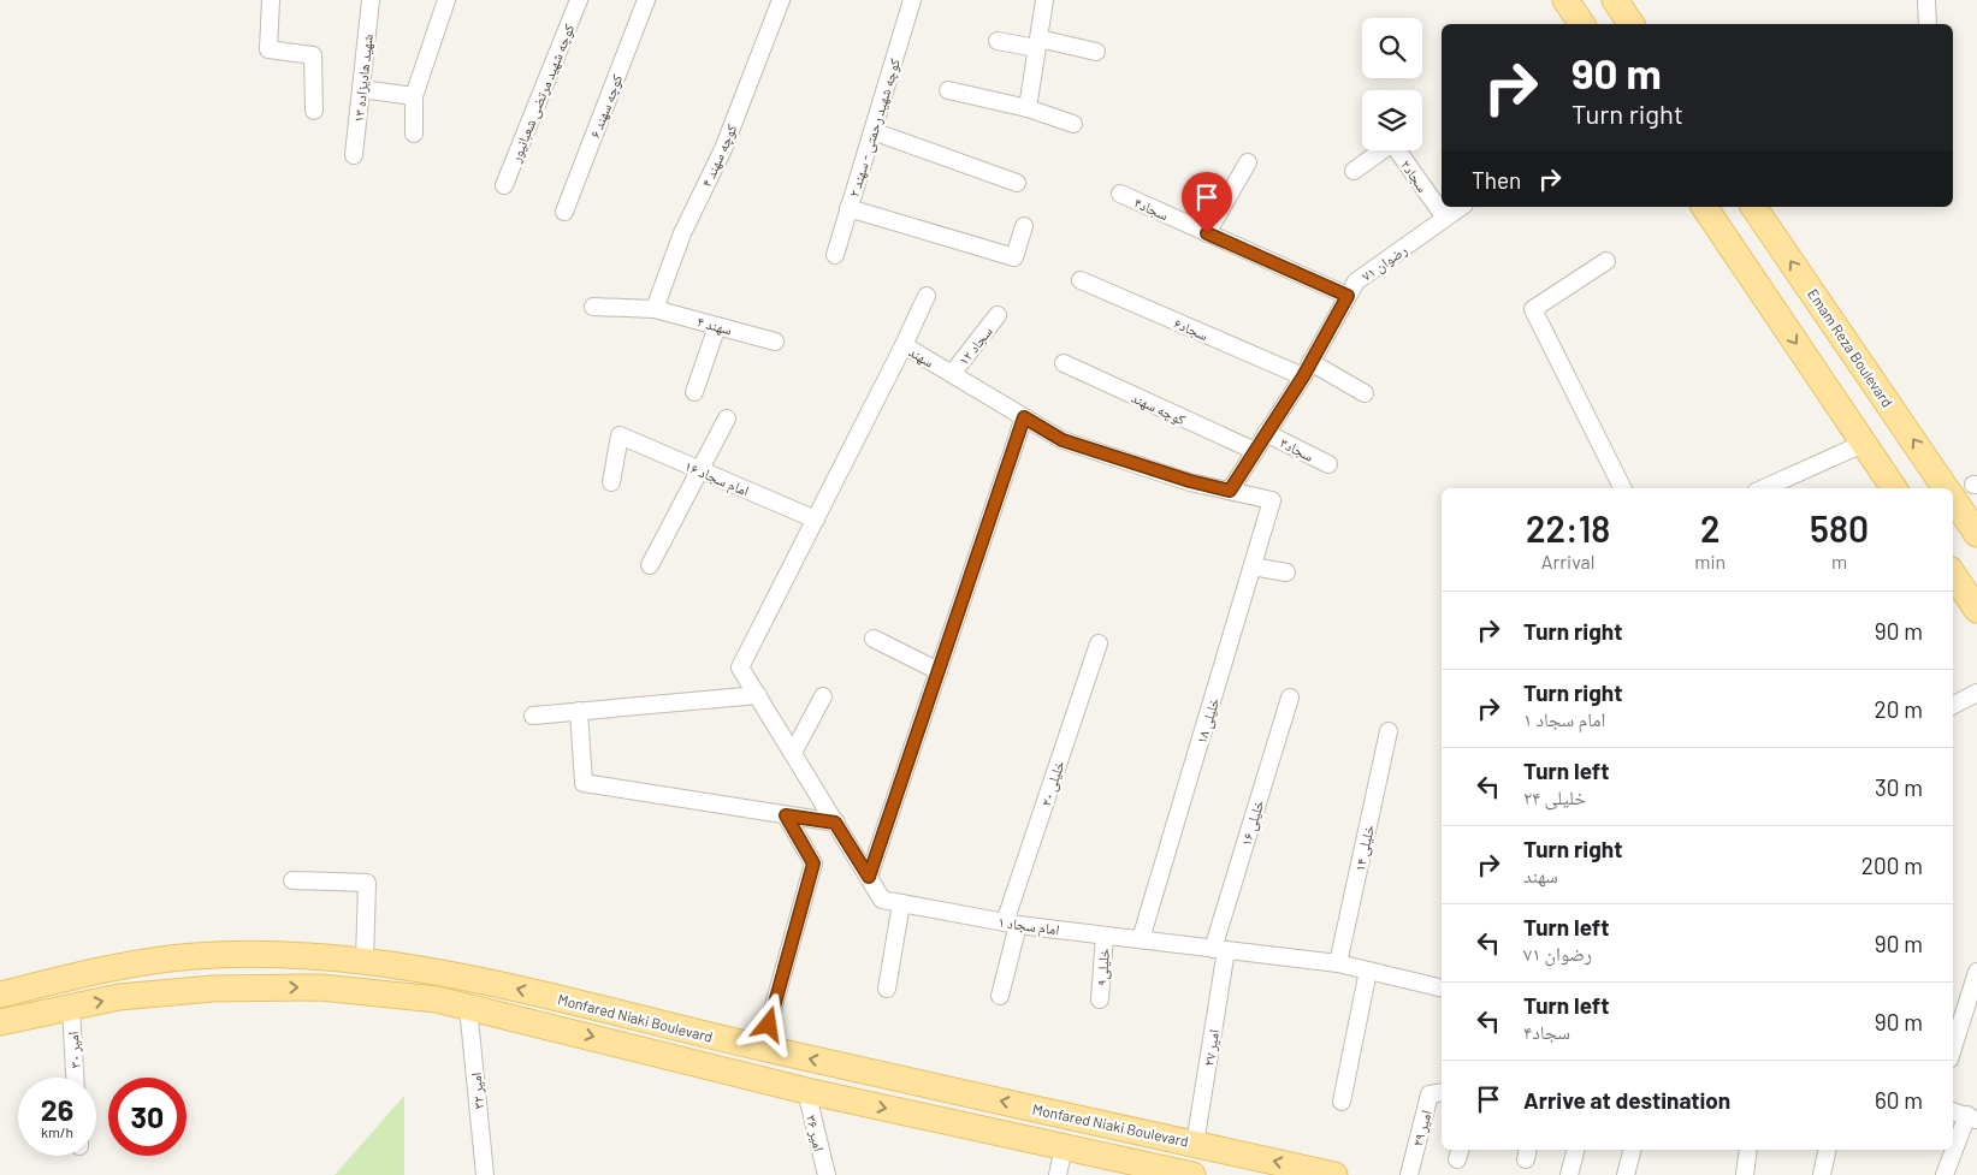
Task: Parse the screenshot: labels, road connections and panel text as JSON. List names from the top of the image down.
{
  "streets": {
    "main road": ["Emam Reza Boulevard", "Monfared Niaki Boulevard"],
    "street": [
      "شهید هادیزاده ۱۳",
      "کوچه شهید مرتضی شعبانپور",
      "کوچه سهند ۶",
      "کوچه شهید رحمتی - سهند ۲",
      "کوچه سهند ۴",
      "سجاد۲",
      "سجاد۴",
      "رضوان ۷۱",
      "سهند ۴",
      "سجاد۶",
      "سجاد ۱۲",
      "سهند",
      "كوچه سهند",
      "سجاد۳",
      "امام سجاد ۱۶",
      "خلیلی ۱۸",
      "خلیلی ۲۰",
      "خلیلی ۱۶",
      "خلیلی ۱۴",
      "امام سجاد ۱",
      "خلیلی۹",
      "امیر ۲۷",
      "امیر ۳۰",
      "امیر ۳۲",
      "امیر ۲۹",
      "امیر ۳۶"
    ]
  },
  "crossings": [
    ["کوچه سهند ۴", "سهند ۴"],
    ["سجاد۲", "رضوان ۷۱"],
    ["سجاد۴", "رضوان ۷۱"],
    ["رضوان ۷۱", "سجاد۶"],
    ["رضوان ۷۱", "سهند"],
    ["رضوان ۷۱", "كوچه سهند"],
    ["رضوان ۷۱", "سجاد۳"],
    ["سجاد ۱۲", "سهند"],
    ["سهند", "امام سجاد ۱۶"],
    ["سهند", "خلیلی ۱۸"],
    ["سهند", "امام سجاد ۱"],
    ["خلیلی ۱۸", "امام سجاد ۱"],
    ["خلیلی ۲۰", "امام سجاد ۱"],
    ["خلیلی ۱۶", "امام سجاد ۱"],
    ["خلیلی ۱۶", "امیر ۲۷"],
    ["خلیلی ۱۴", "امام سجاد ۱"],
    ["امام سجاد ۱", "خلیلی۹"],
    ["امام سجاد ۱", "امیر ۲۷"],
    ["Monfared Niaki Boulevard", "امیر ۲۷"],
    ["Monfared Niaki Boulevard", "امیر ۳۰"],
    ["Monfared Niaki Boulevard", "امیر ۳۲"],
    ["Monfared Niaki Boulevard", "امیر ۳۶"]
  ],
  "page": {
    "turn": ["90 m", "Turn right"],
    "then": "Then",
    "eta": [
      "22:18",
      "Arrival",
      "2",
      "min",
      "580",
      "m"
    ],
    "list": [
      {
        "name": "Turn right",
        "value": "90 m"
      },
      {
        "name": "Turn right",
        "note": "امام سجاد ۱",
        "value": "20 m"
      },
      {
        "name": "Turn left",
        "note": "خلیلی ۲۴",
        "value": "30 m"
      },
      {
        "name": "Turn right",
        "note": "سهند",
        "value": "200 m"
      },
      {
        "name": "Turn left",
        "note": "رضوان ۷۱",
        "value": "90 m"
      },
      {
        "name": "Turn left",
        "note": "سجاد۴",
        "value": "90 m"
      },
      {
        "name": "Arrive at destination",
        "value": "60 m"
      }
    ],
    "speed": "26 km/h",
    "limit": "30"
  }
}
